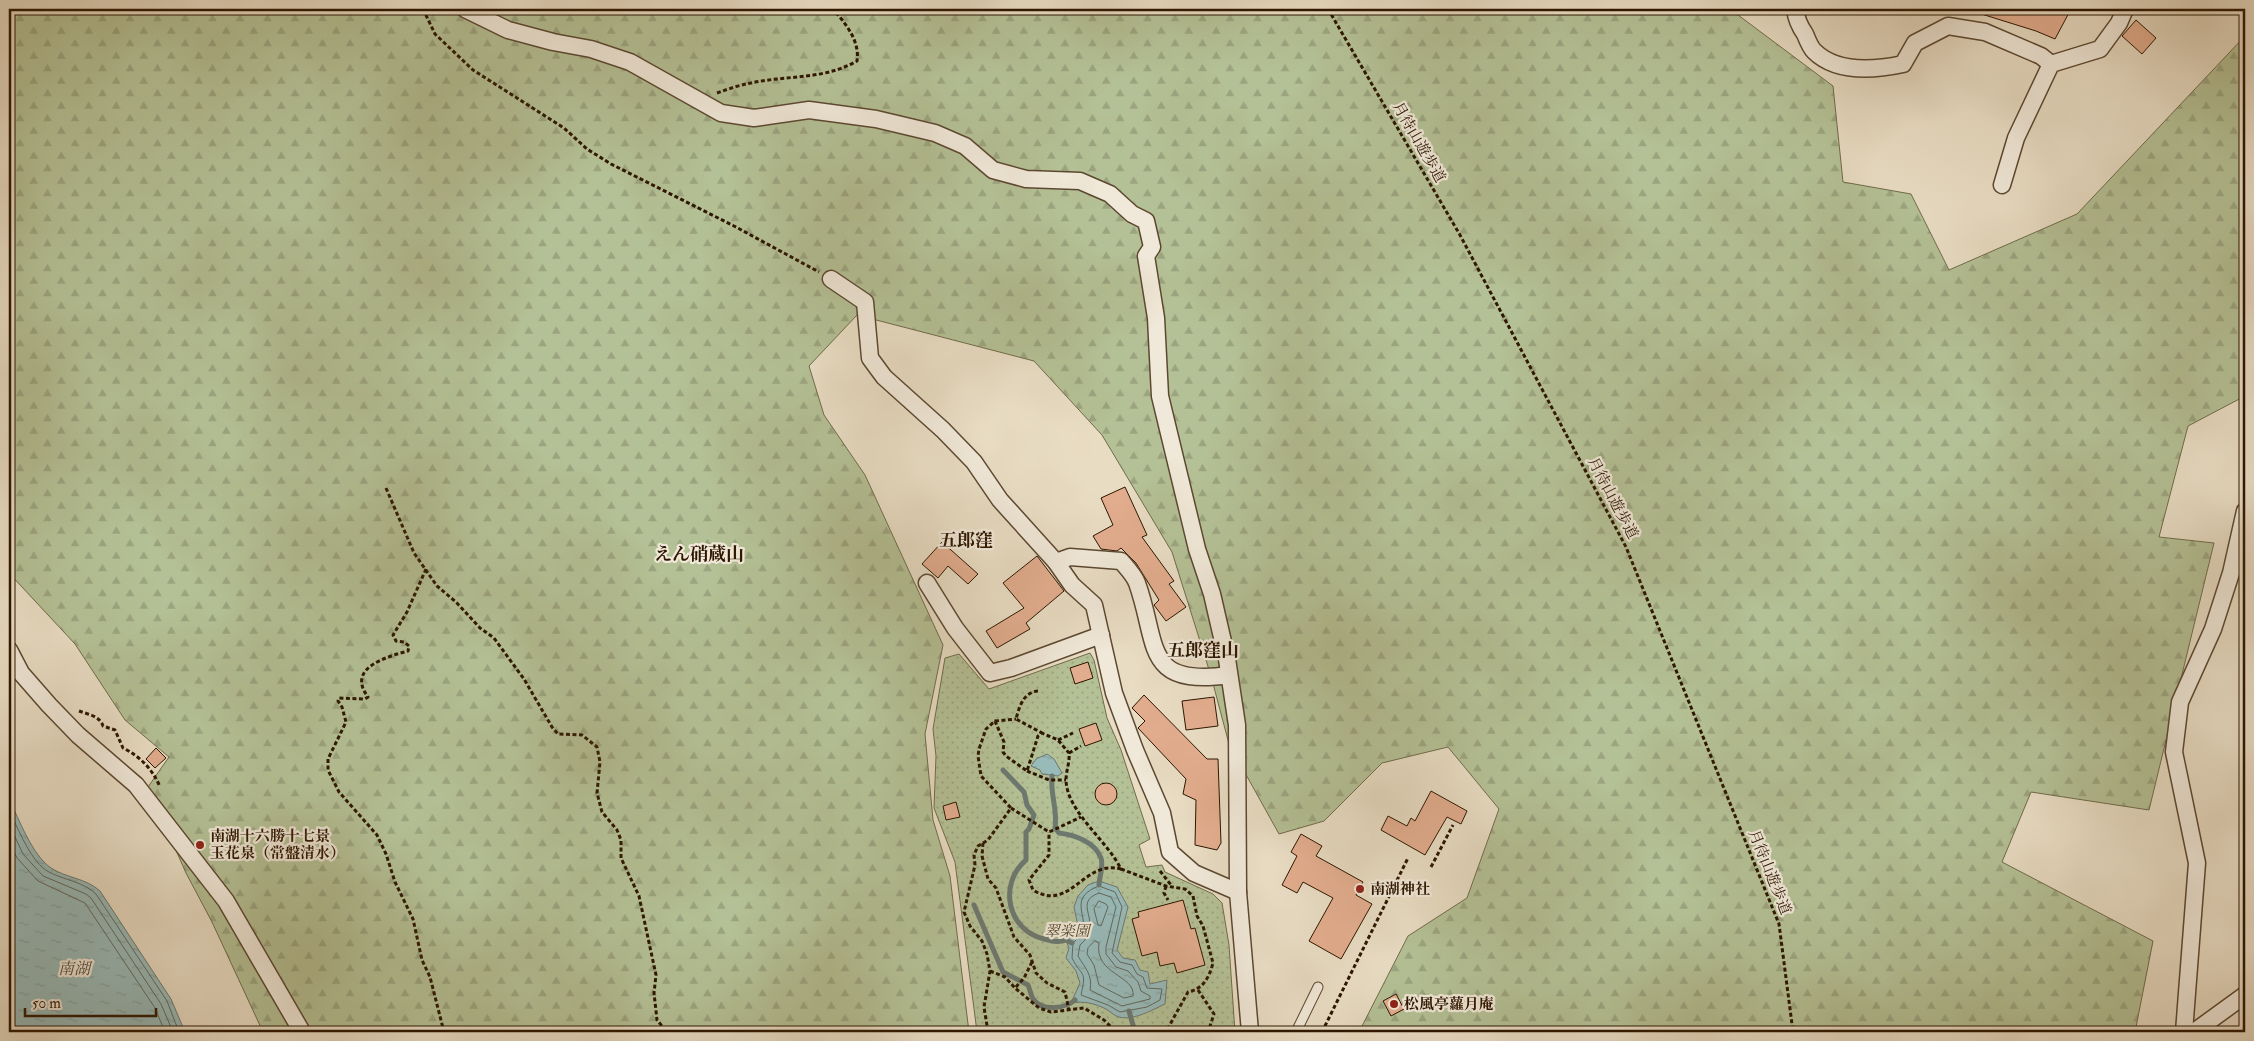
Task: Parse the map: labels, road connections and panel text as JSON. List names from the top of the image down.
{
  "streets": {
    "path": ["月待山遊歩道"]
  },
  "districts": ["五郎窪", "えん硝蔵山", "五郎窪山"],
  "water": ["南湖"],
  "parks": ["翠楽園"],
  "places": ["南湖十六勝十七景 玉花泉（常盤清水）", "南湖神社", "松風亭蘿月庵"],
  "scale_bar": "50 m"
}
